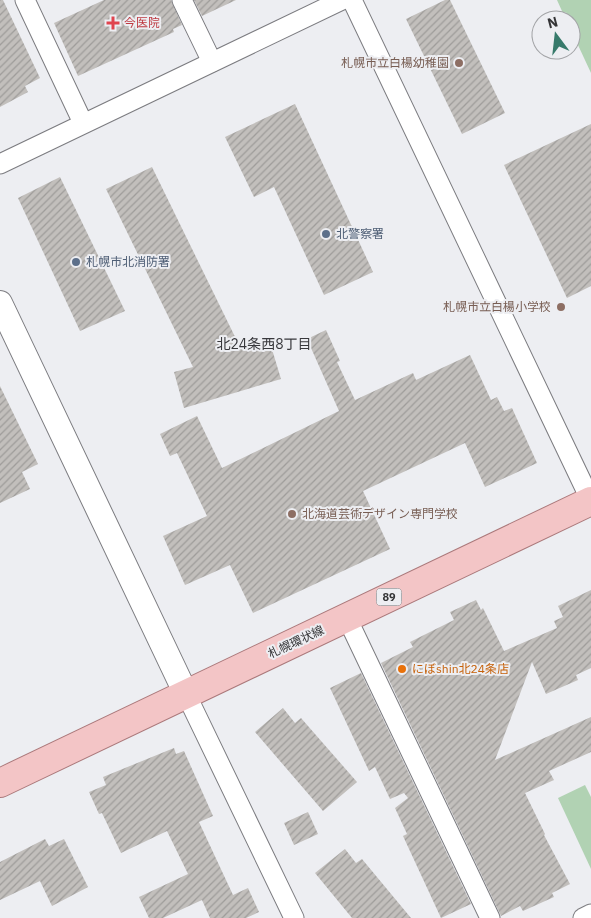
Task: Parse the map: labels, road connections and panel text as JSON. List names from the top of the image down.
{
  "streets": {
    "main road": ["89", "札幌環状線"]
  },
  "districts": ["北24条西8丁目"],
  "places": {
    "health": ["今医院"],
    "other": [
      "札幌市立白楊幼稚園",
      "北警察署",
      "札幌市北消防署",
      "札幌市立白楊小学校",
      "北海道芸術デザイン専門学校",
      "にぼshin北24条店"
    ]
  },
  "north": "top"
}
